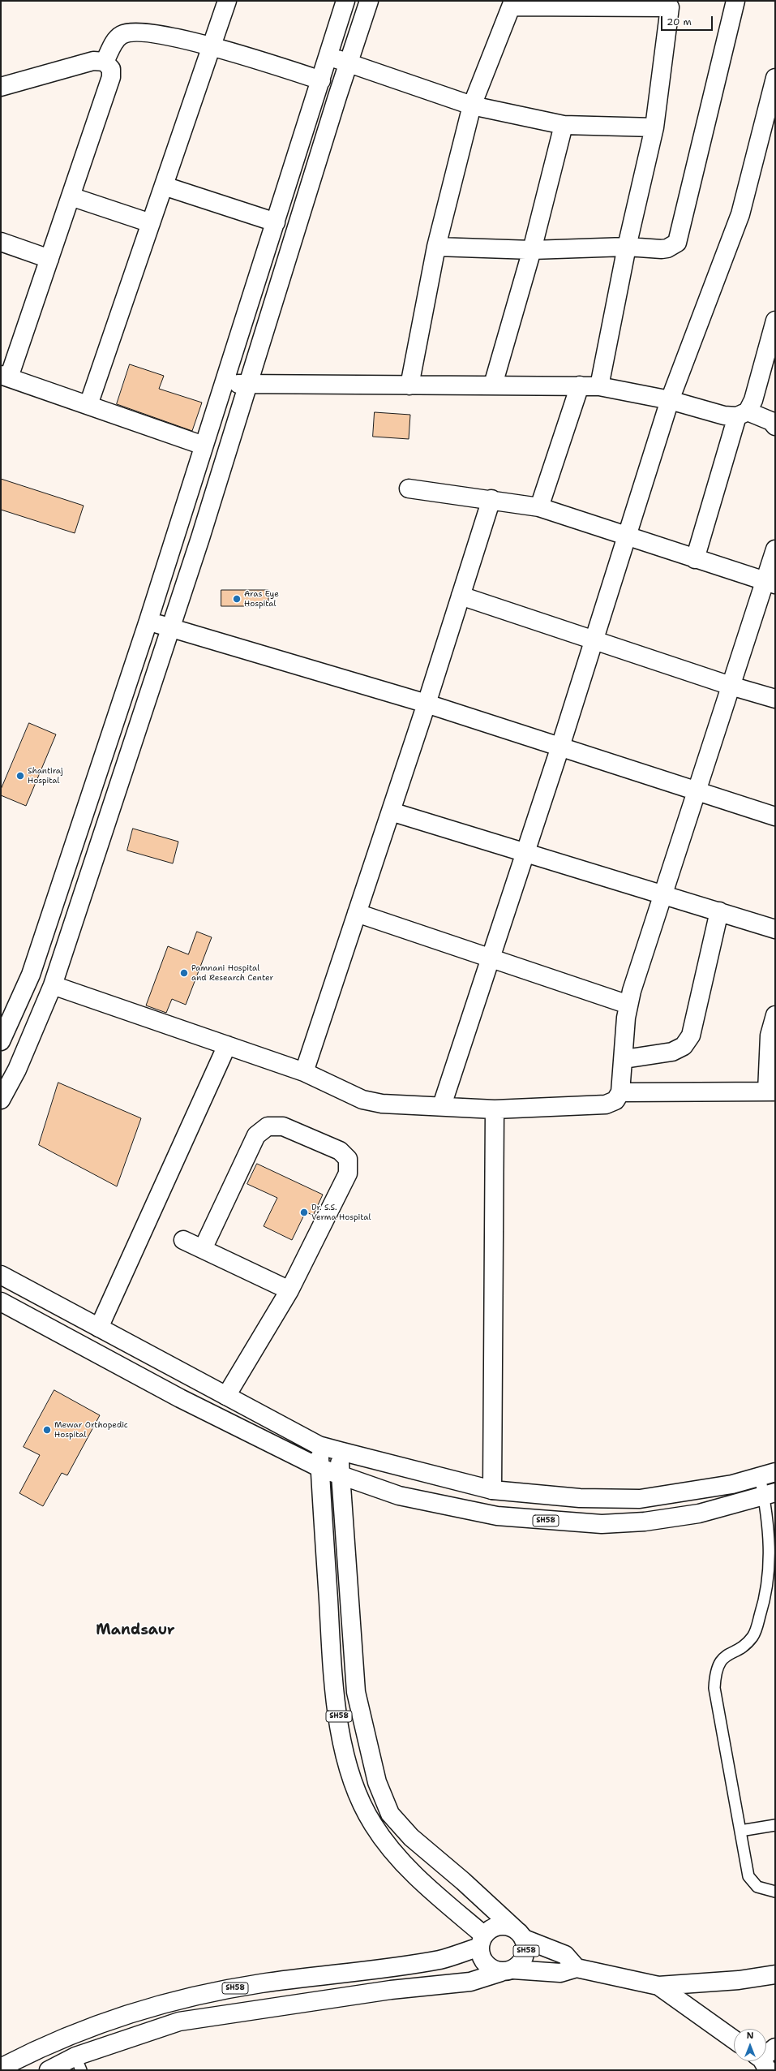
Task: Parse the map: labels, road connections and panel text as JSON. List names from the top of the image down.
{
  "streets": {
    "street": ["SH58"]
  },
  "districts": ["Mandsaur"],
  "places": [
    "Aras Eye Hospital",
    "Shantiraj Hospital",
    "Pamnani Hospital and Research Center",
    "Dr. S.S. Verma Hospital",
    "Mewar Orthopedic Hospital"
  ],
  "scale_bar": "20 m",
  "north": "top"
}
